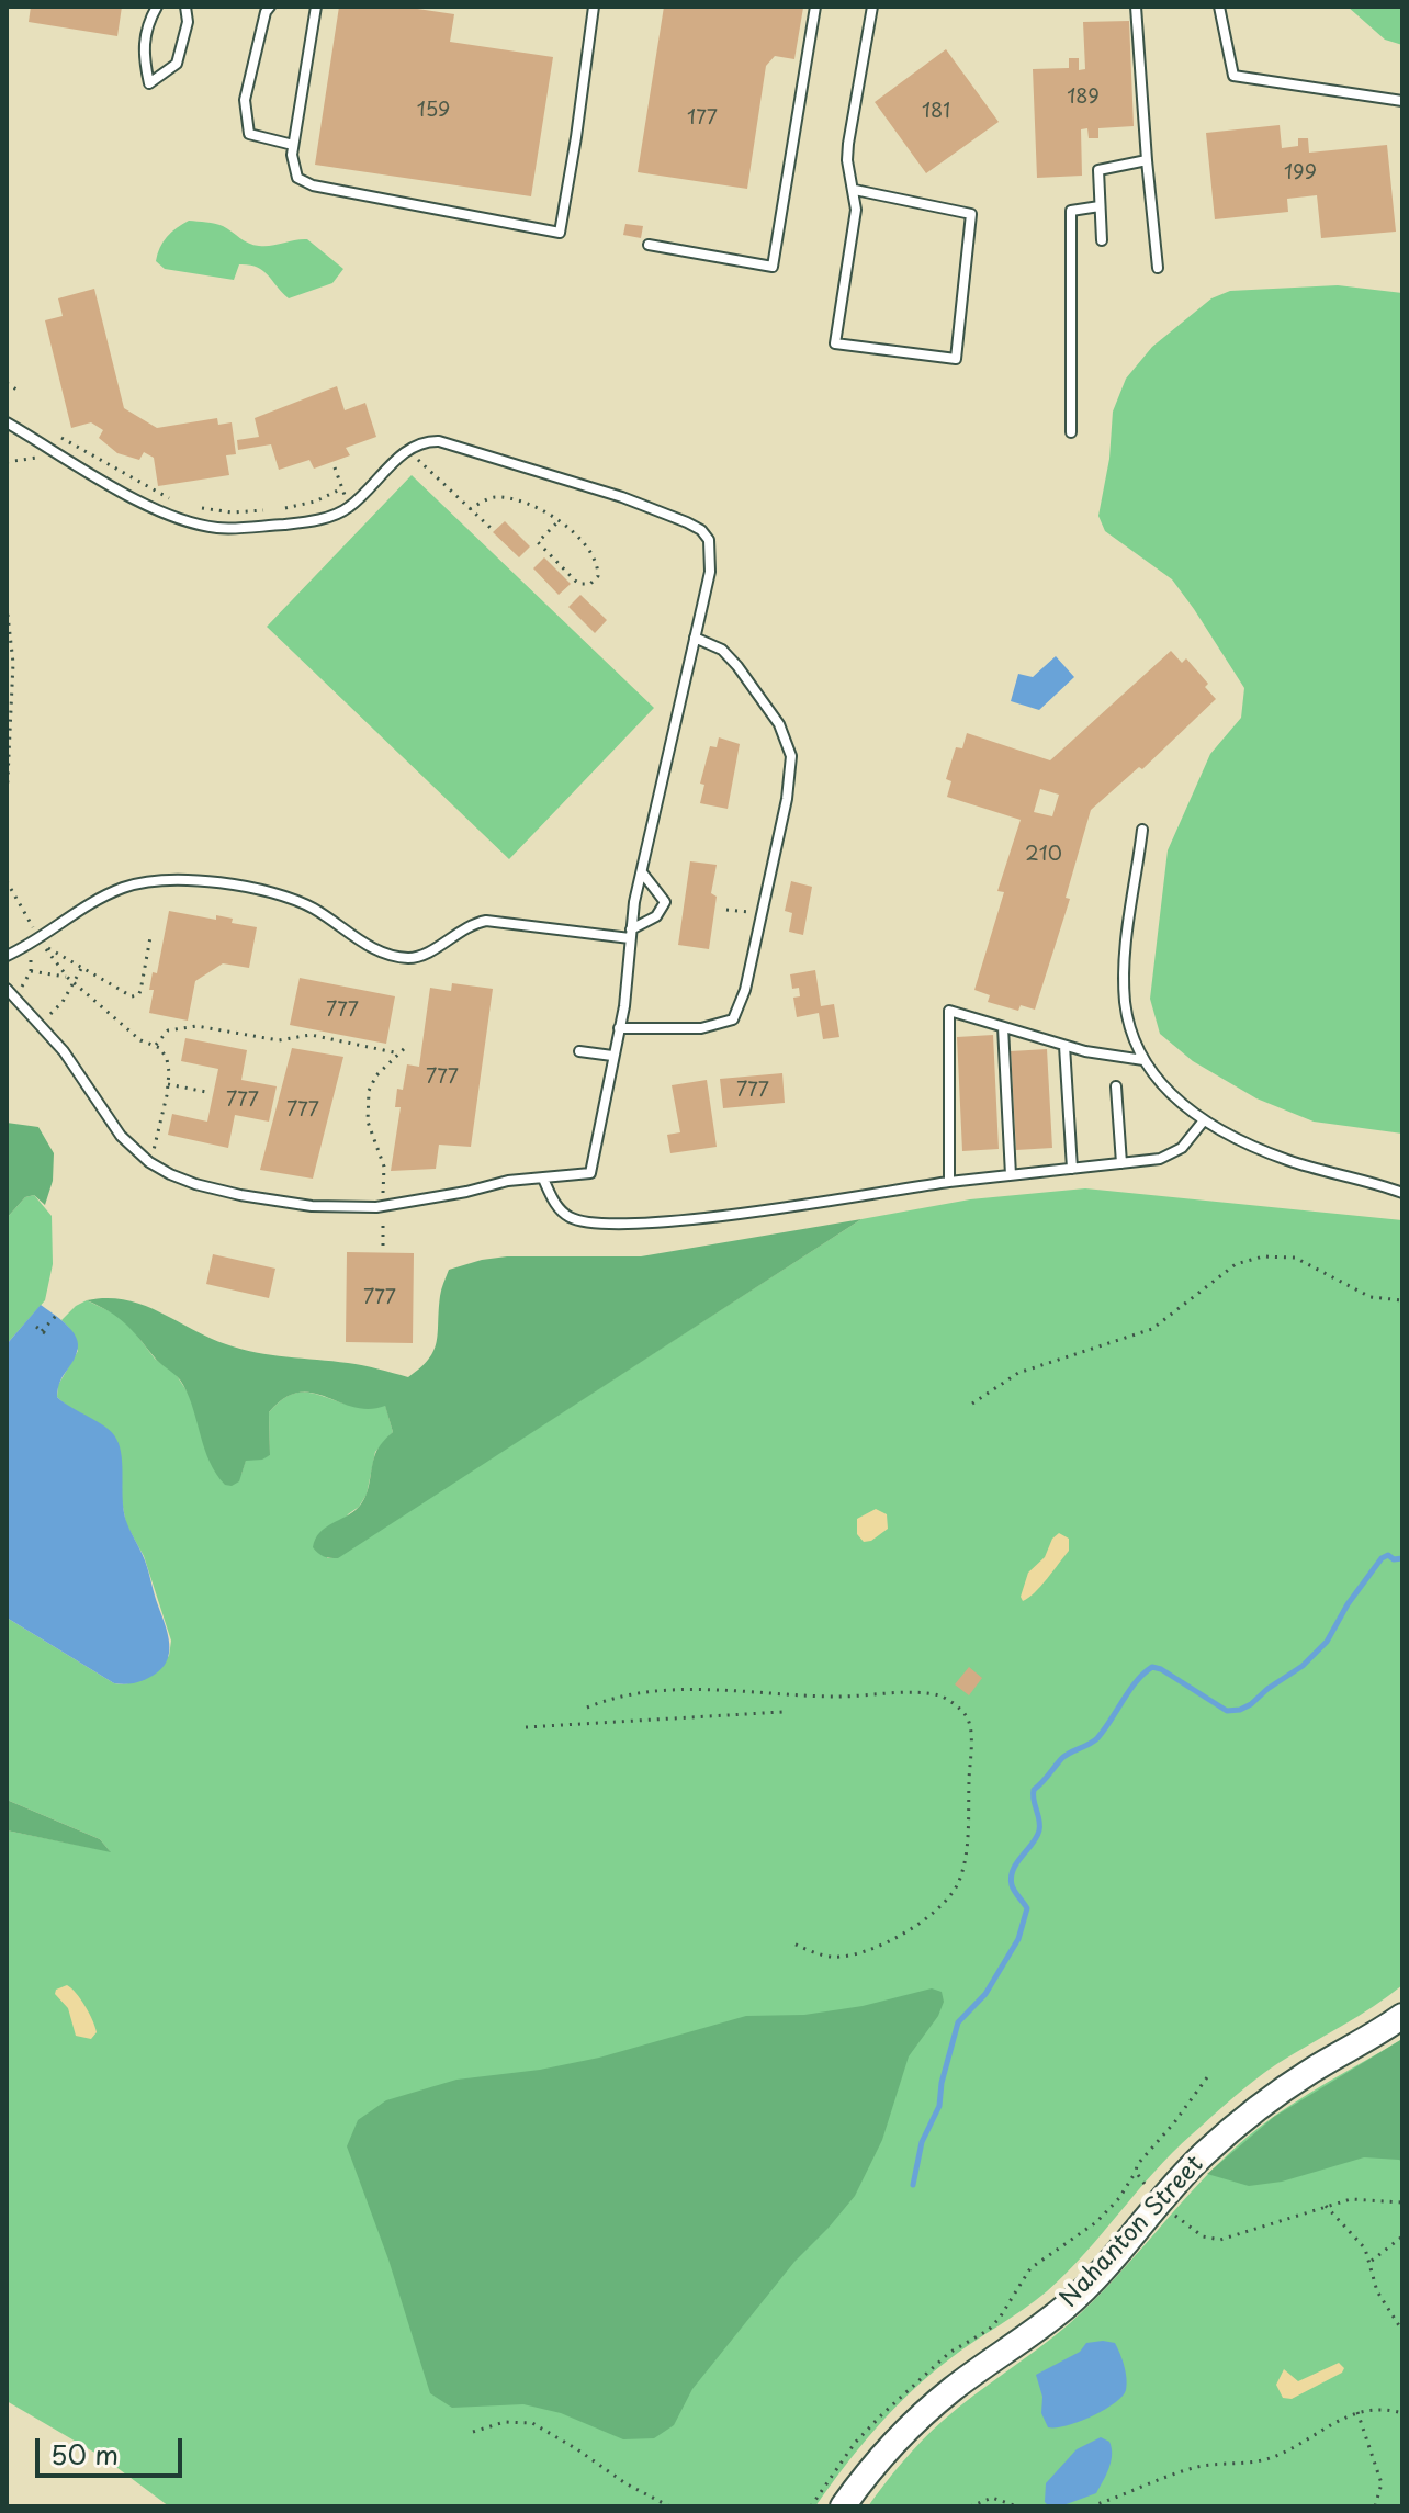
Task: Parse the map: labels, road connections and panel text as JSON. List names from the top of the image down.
{
  "streets": {
    "main road": ["Nahanton Street"]
  },
  "house_numbers": [
    "189",
    "159",
    "181",
    "177",
    "199",
    "210",
    "777",
    "777",
    "777",
    "777",
    "777",
    "777"
  ],
  "scale_bar": "50 m"
}
